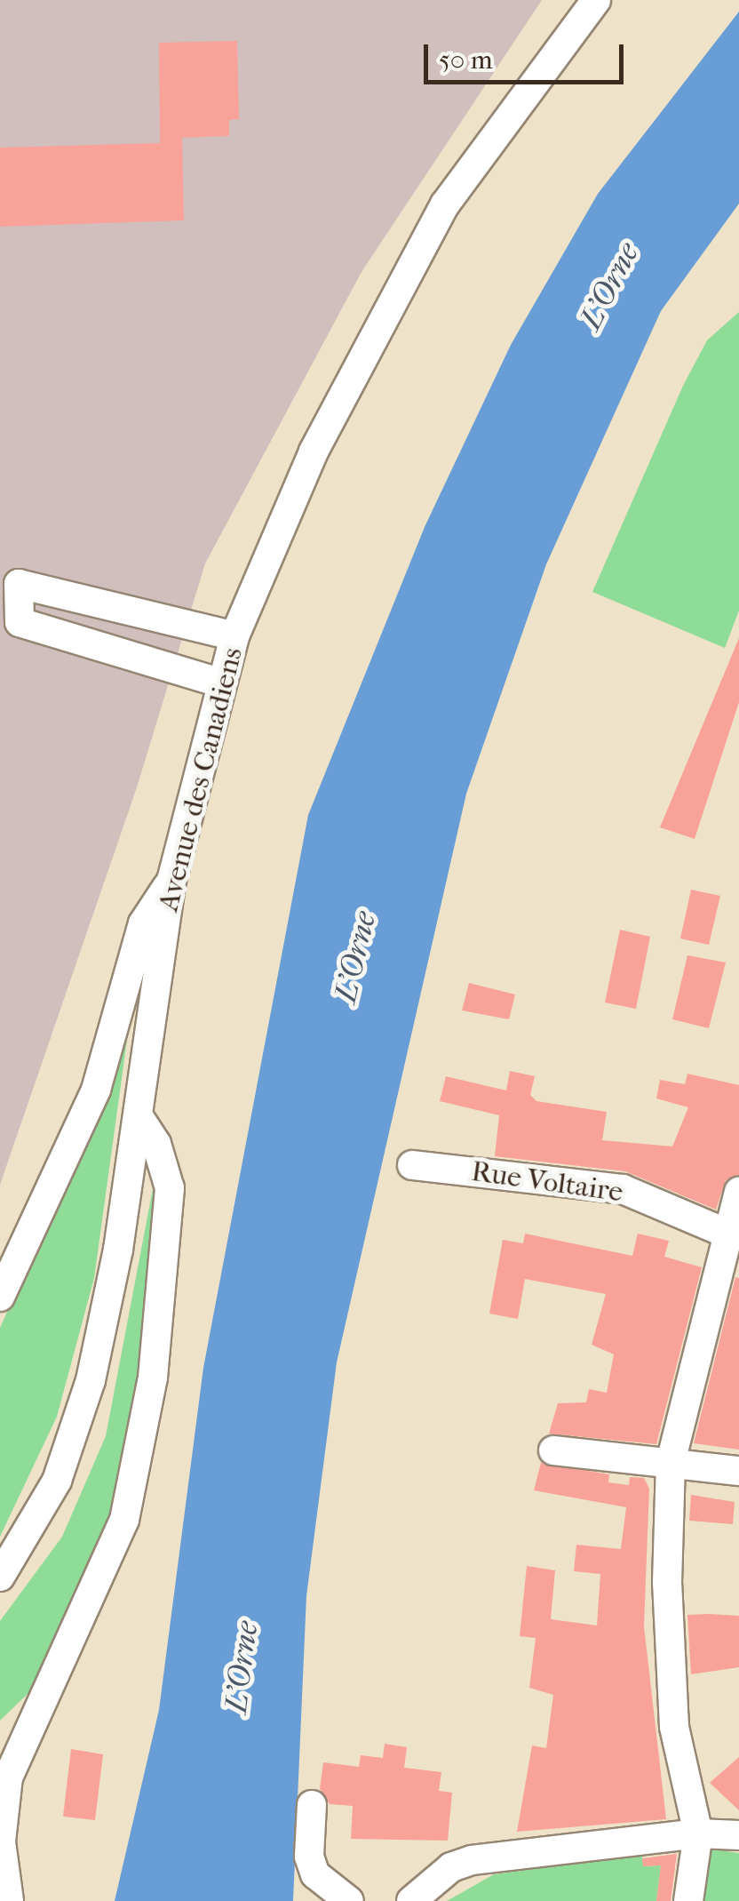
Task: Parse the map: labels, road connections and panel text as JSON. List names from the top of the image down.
{
  "streets": {
    "street": ["Avenue des Canadiens", "Rue Voltaire"]
  },
  "water": ["L'Orne"],
  "scale_bar": "50 m"
}
